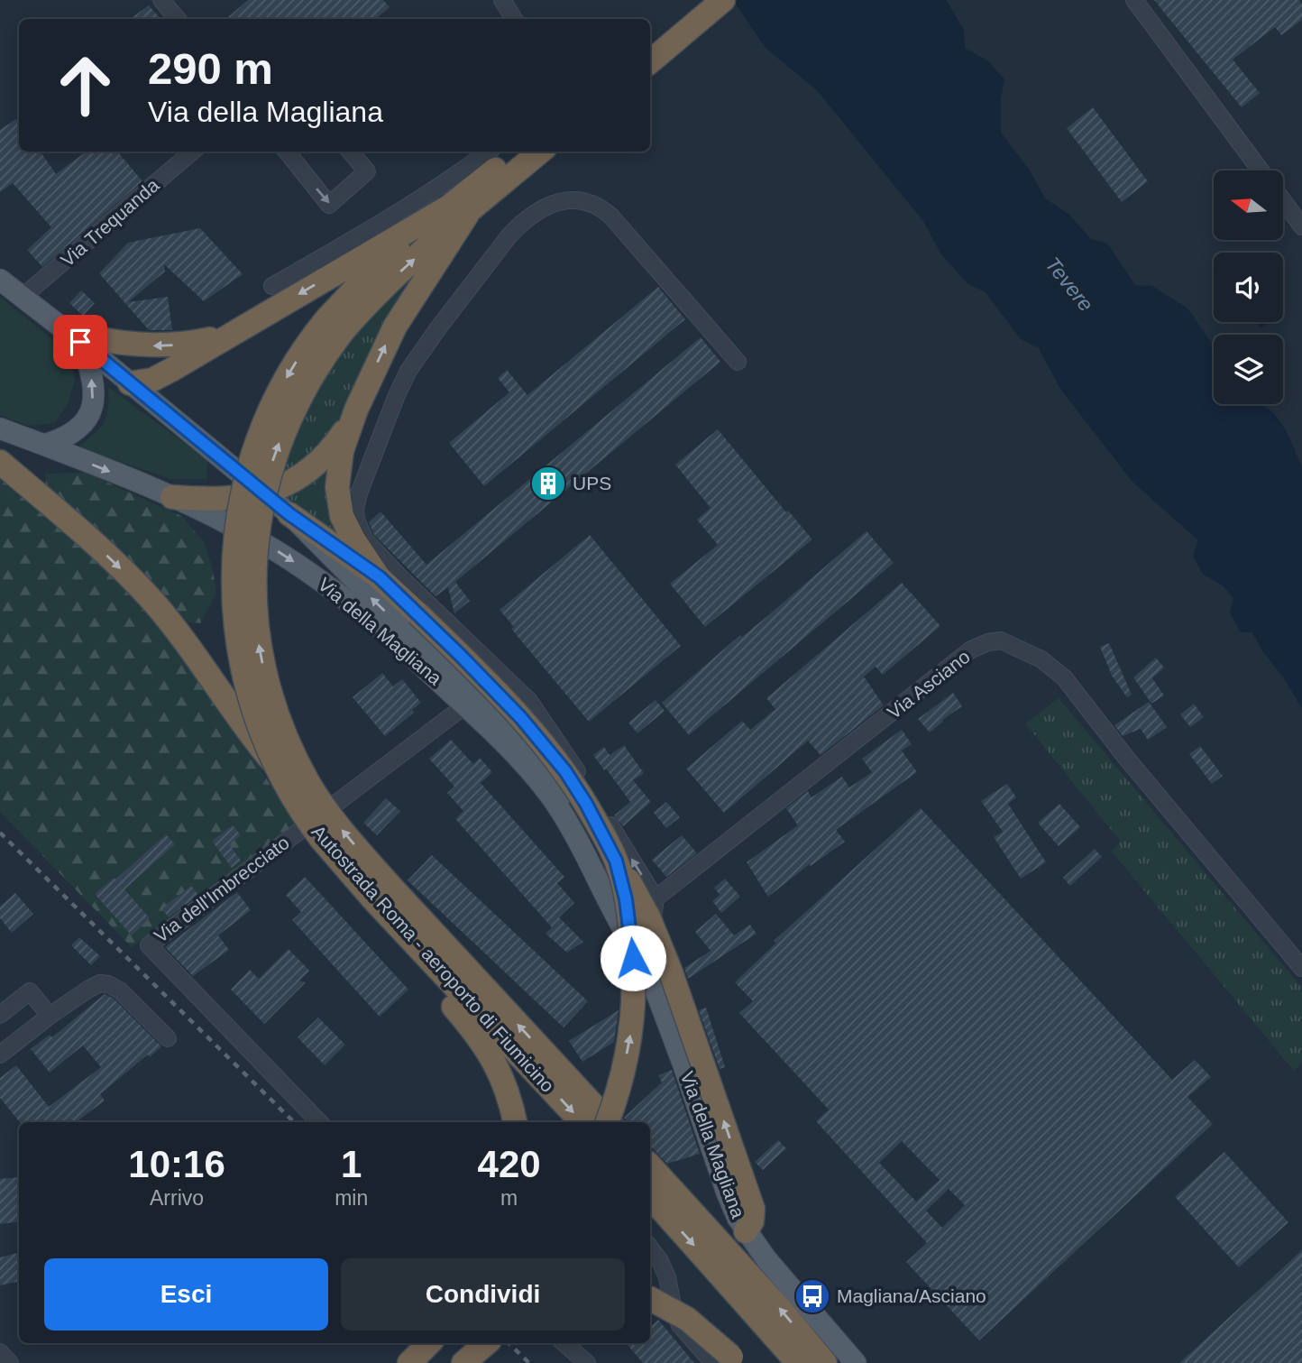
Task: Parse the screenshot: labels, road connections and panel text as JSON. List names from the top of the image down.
{
  "streets": {
    "highway": ["Autostrada Roma - aeroporto di Fiumicino"],
    "main road": ["Via della Magliana"],
    "street": ["Via Trequanda", "Via Asciano", "Via dell'Imbrecciato"]
  },
  "crossings": [
    ["Via Trequanda", "Via della Magliana"],
    ["Via della Magliana", "Via Asciano"],
    ["Via della Magliana", "Via dell'Imbrecciato"]
  ],
  "water": ["Tevere"],
  "places": {
    "building": ["UPS"],
    "bus stop": ["Magliana/Asciano"]
  },
  "north": "left",
  "page": {
    "turn": ["290 m", "Via della Magliana"],
    "eta": [
      "10:16",
      "Arrivo",
      "1",
      "min",
      "420",
      "m"
    ],
    "buttons": ["Esci", "Condividi"]
  }
}
